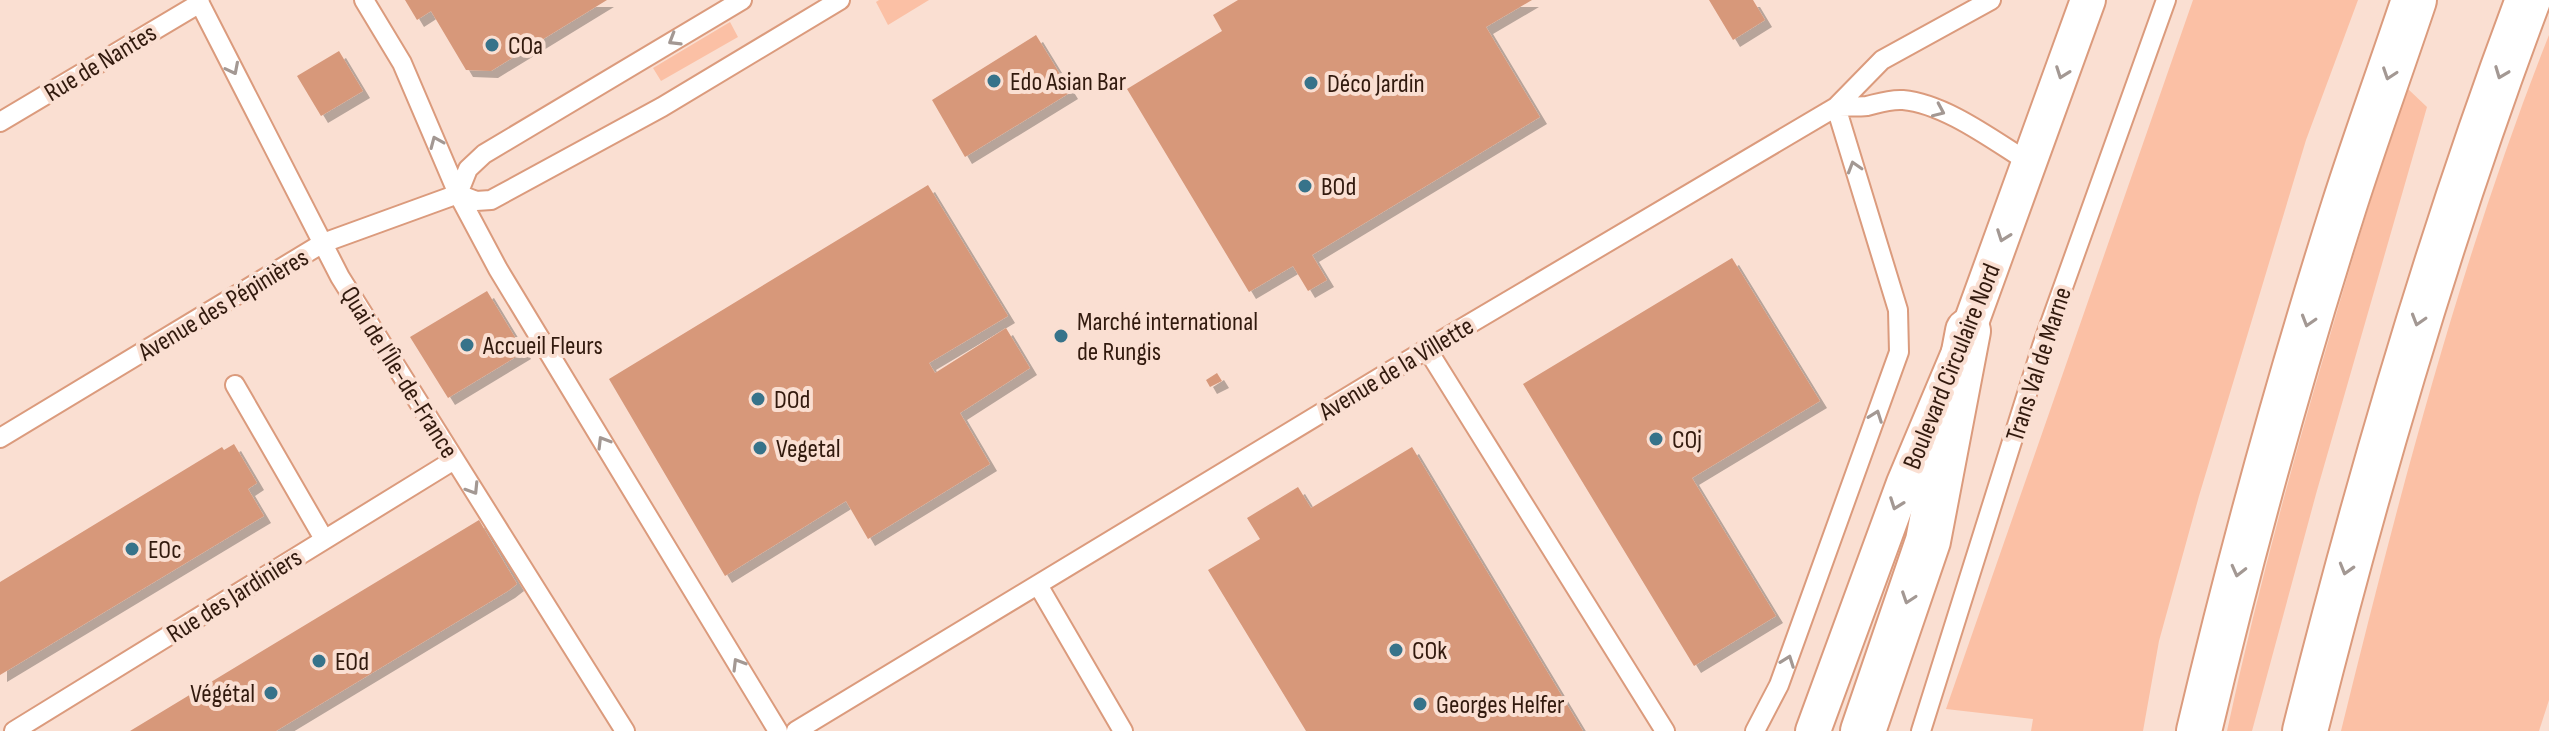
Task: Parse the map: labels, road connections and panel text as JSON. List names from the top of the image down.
{
  "streets": {
    "street": ["Boulevard Circulaire Nord"],
    "lane": [
      "Rue de Nantes",
      "Avenue des Pépinières",
      "Trans Val de Marne",
      "Avenue de la Villette",
      "Quai de l'Île-de-France",
      "Rue des Jardiniers"
    ]
  },
  "crossings": [
    ["Rue de Nantes", "Quai de l'Île-de-France"],
    ["Avenue des Pépinières", "Quai de l'Île-de-France"],
    ["Quai de l'Île-de-France", "Rue des Jardiniers"]
  ],
  "one_way": ["Boulevard Circulaire Nord"],
  "places": [
    "COa",
    "Edo Asian Bar",
    "Déco Jardin",
    "BOd",
    "Marché international de Rungis",
    "Accueil Fleurs",
    "DOd",
    "COj",
    "Vegetal",
    "EOc",
    "COk",
    "EOd",
    "Végétal",
    "Georges Helfer"
  ]
}
